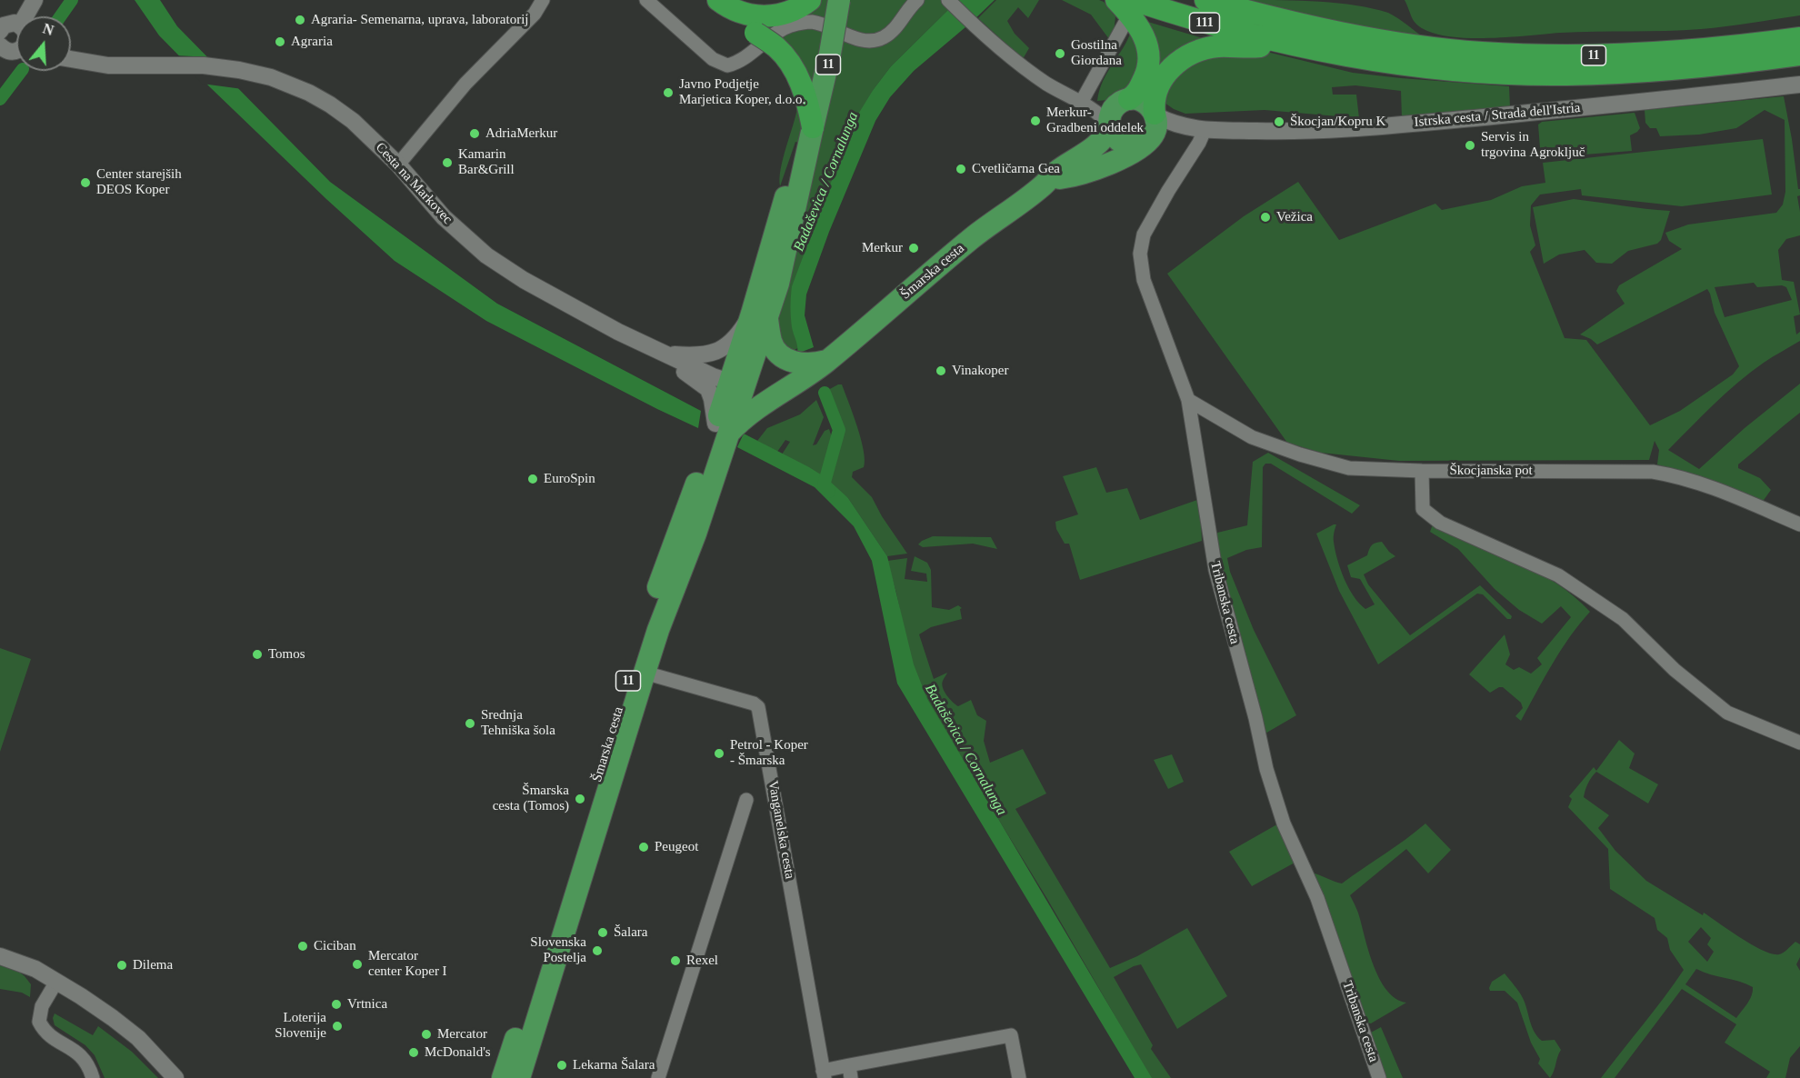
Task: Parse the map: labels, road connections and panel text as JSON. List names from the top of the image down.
{
  "streets": {
    "highway": ["111", "11"],
    "main road": ["Šmarska cesta"],
    "street": [
      "Istrska cesta / Strada dell'Istria",
      "Cesta na Markovec",
      "Škocjanska pot",
      "Tribanska cesta",
      "Vanganelska cesta"
    ]
  },
  "crossings": [
    ["111", "11"],
    ["11", "Cesta na Markovec"],
    ["11", "Šmarska cesta"],
    ["Istrska cesta / Strada dell'Istria", "Tribanska cesta"],
    ["Cesta na Markovec", "Šmarska cesta"],
    ["Šmarska cesta", "Vanganelska cesta"],
    ["Škocjanska pot", "Tribanska cesta"]
  ],
  "water": ["Badaševica / Cornalunga"],
  "places": [
    "Agraria- Semenarna, uprava, laboratorij",
    "Agraria",
    "Gostilna Giordana",
    "Javno Podjetje Marjetica Koper, d.o.o.",
    "Merkur- Gradbeni oddelek",
    "Škocjan/Kopru K",
    "AdriaMerkur",
    "Servis in trgovina Agroključ",
    "Kamarin Bar&Grill",
    "Cvetličarna Gea",
    "Center starejših DEOS Koper",
    "Vežica",
    "Merkur",
    "Vinakoper",
    "EuroSpin",
    "Tomos",
    "Srednja Tehniška šola",
    "Petrol - Koper - Šmarska",
    "Šmarska cesta (Tomos)",
    "Peugeot",
    "Šalara",
    "Ciciban",
    "Slovenska Postelja",
    "Rexel",
    "Mercator center Koper I",
    "Dilema",
    "Vrtnica",
    "Loterija Slovenije",
    "Mercator",
    "McDonald's",
    "Lekarna Šalara"
  ],
  "north": "top"
}
